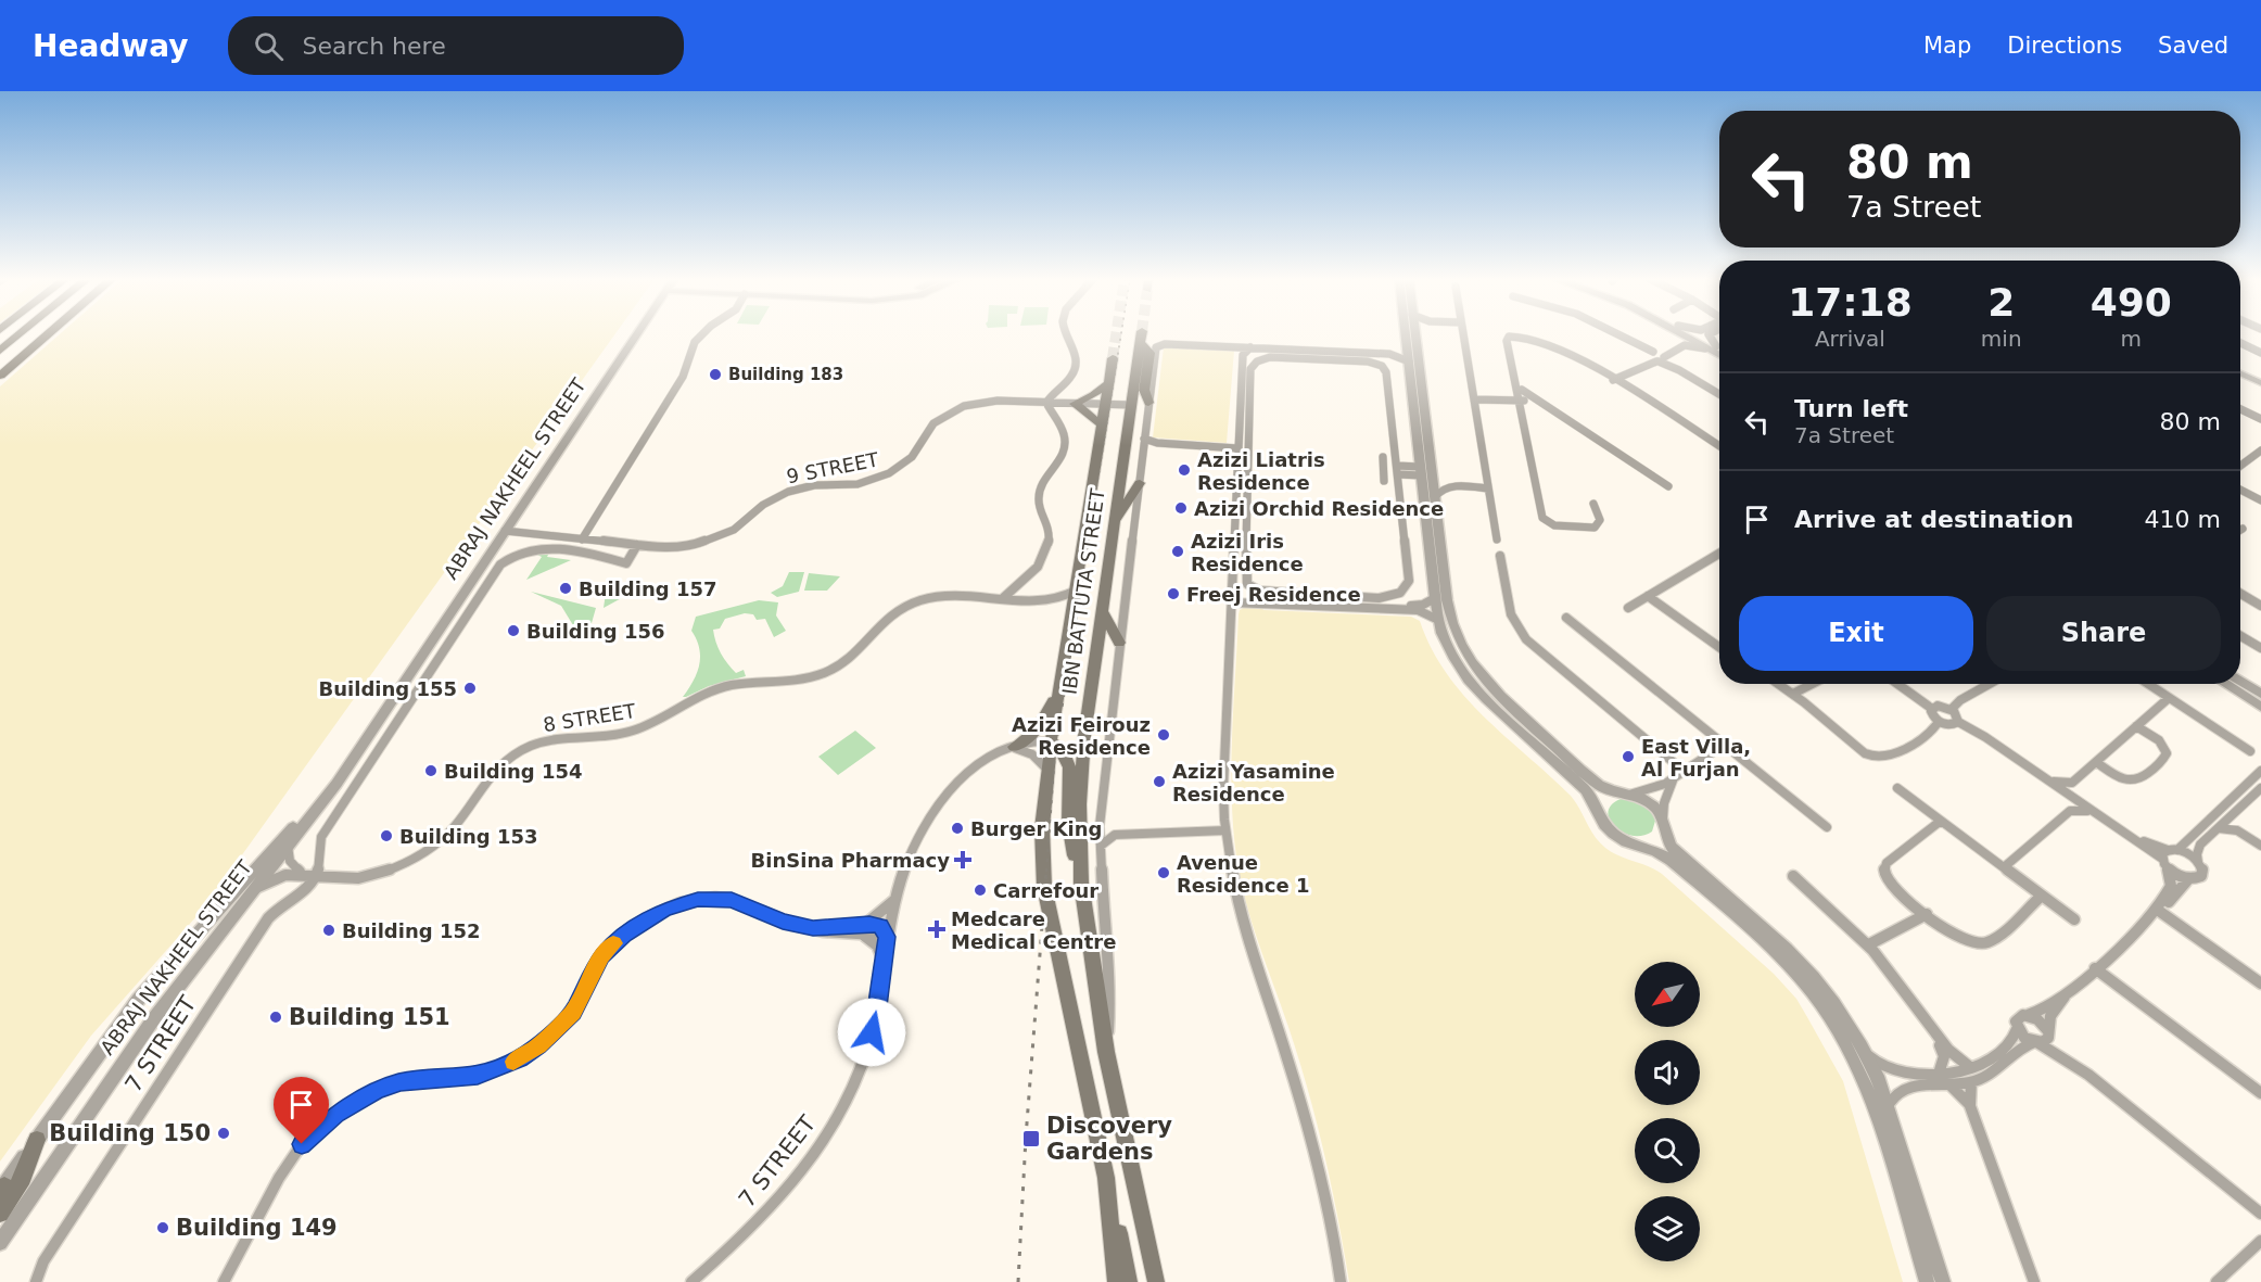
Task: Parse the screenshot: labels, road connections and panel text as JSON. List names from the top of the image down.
{
  "streets": {
    "main road": ["IBN BATTUTA STREET"],
    "street": [
      "9 STREET",
      "ABRAJ NAKHEEL STREET",
      "8 STREET",
      "7 STREET"
    ]
  },
  "crossings": [
    ["9 STREET", "ABRAJ NAKHEEL STREET"],
    ["9 STREET", "IBN BATTUTA STREET"],
    ["IBN BATTUTA STREET", "7 STREET"],
    ["8 STREET", "7 STREET"]
  ],
  "places": {
    "other": [
      "Building 183",
      "Azizi Liatris Residence",
      "Azizi Orchid Residence",
      "Azizi Iris Residence",
      "Building 157",
      "Freej Residence",
      "Building 156",
      "Building 155",
      "Azizi Feirouz Residence",
      "East Villa, Al Furjan",
      "Building 154",
      "Azizi Yasamine Residence",
      "Burger King",
      "Building 153",
      "Avenue Residence 1",
      "Carrefour",
      "Building 152",
      "Building 151",
      "Building 150",
      "Building 149"
    ],
    "health": ["BinSina Pharmacy", "Medcare Medical Centre"],
    "transit": ["Discovery Gardens"]
  },
  "north": "bottom left",
  "page": {
    "header": "Headway",
    "search": "Search here",
    "nav": ["Map", "Directions", "Saved"],
    "turn": ["80 m", "7a Street"],
    "eta": [
      "17:18",
      "Arrival",
      "2",
      "min",
      "490",
      "m"
    ],
    "list": [
      {
        "name": "Turn left",
        "note": "7a Street",
        "value": "80 m"
      },
      {
        "name": "Arrive at destination",
        "value": "410 m"
      }
    ],
    "buttons": ["Exit", "Share"]
  }
}
